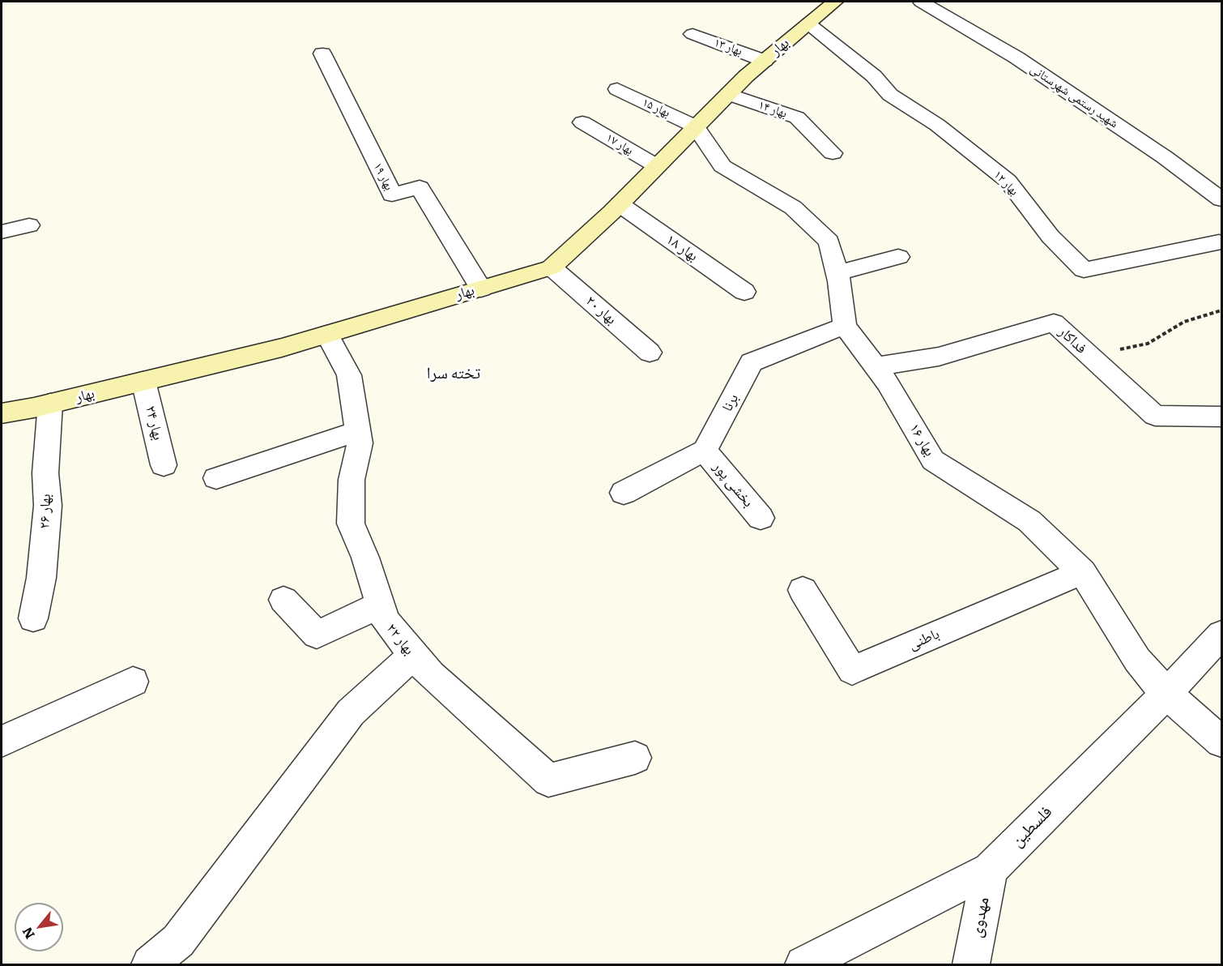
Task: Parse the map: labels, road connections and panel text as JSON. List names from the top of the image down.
{
  "streets": {
    "street": [
      "بهار ۱۳",
      "بهار",
      "شهید رستمی شهرستانی",
      "بهار ۱۵",
      "بهار ۱۴",
      "بهار ۱۷",
      "بهار ۱۹",
      "بهار ۱۲",
      "بهار ۱۸",
      "بهار ۲۰",
      "فداکار",
      "برنا",
      "بهار ۲۴",
      "بهار ۱۶",
      "بخشی پور",
      "بهار ۲۶",
      "بهار ۲۲",
      "باطنی",
      "فلسطین",
      "مهدوی"
    ]
  },
  "crossings": [
    ["بهار ۱۳", "بهار"],
    ["بهار", "بهار ۱۵"],
    ["بهار", "بهار ۱۴"],
    ["بهار", "بهار ۱۷"],
    ["بهار", "بهار ۱۹"],
    ["بهار", "بهار ۱۲"],
    ["بهار", "بهار ۱۸"],
    ["بهار", "بهار ۲۰"],
    ["بهار", "بهار ۲۴"],
    ["بهار", "بهار ۱۶"],
    ["بهار", "بهار ۲۶"],
    ["بهار", "بهار ۲۲"],
    ["بهار ۱۵", "بهار ۱۶"],
    ["فداکار", "بهار ۱۶"],
    ["برنا", "بهار ۱۶"],
    ["برنا", "بخشی پور"],
    ["بهار ۱۶", "باطنی"],
    ["بهار ۱۶", "فلسطین"],
    ["فلسطین", "مهدوی"]
  ],
  "districts": ["تخته سرا"],
  "north": "bottom left"
}
